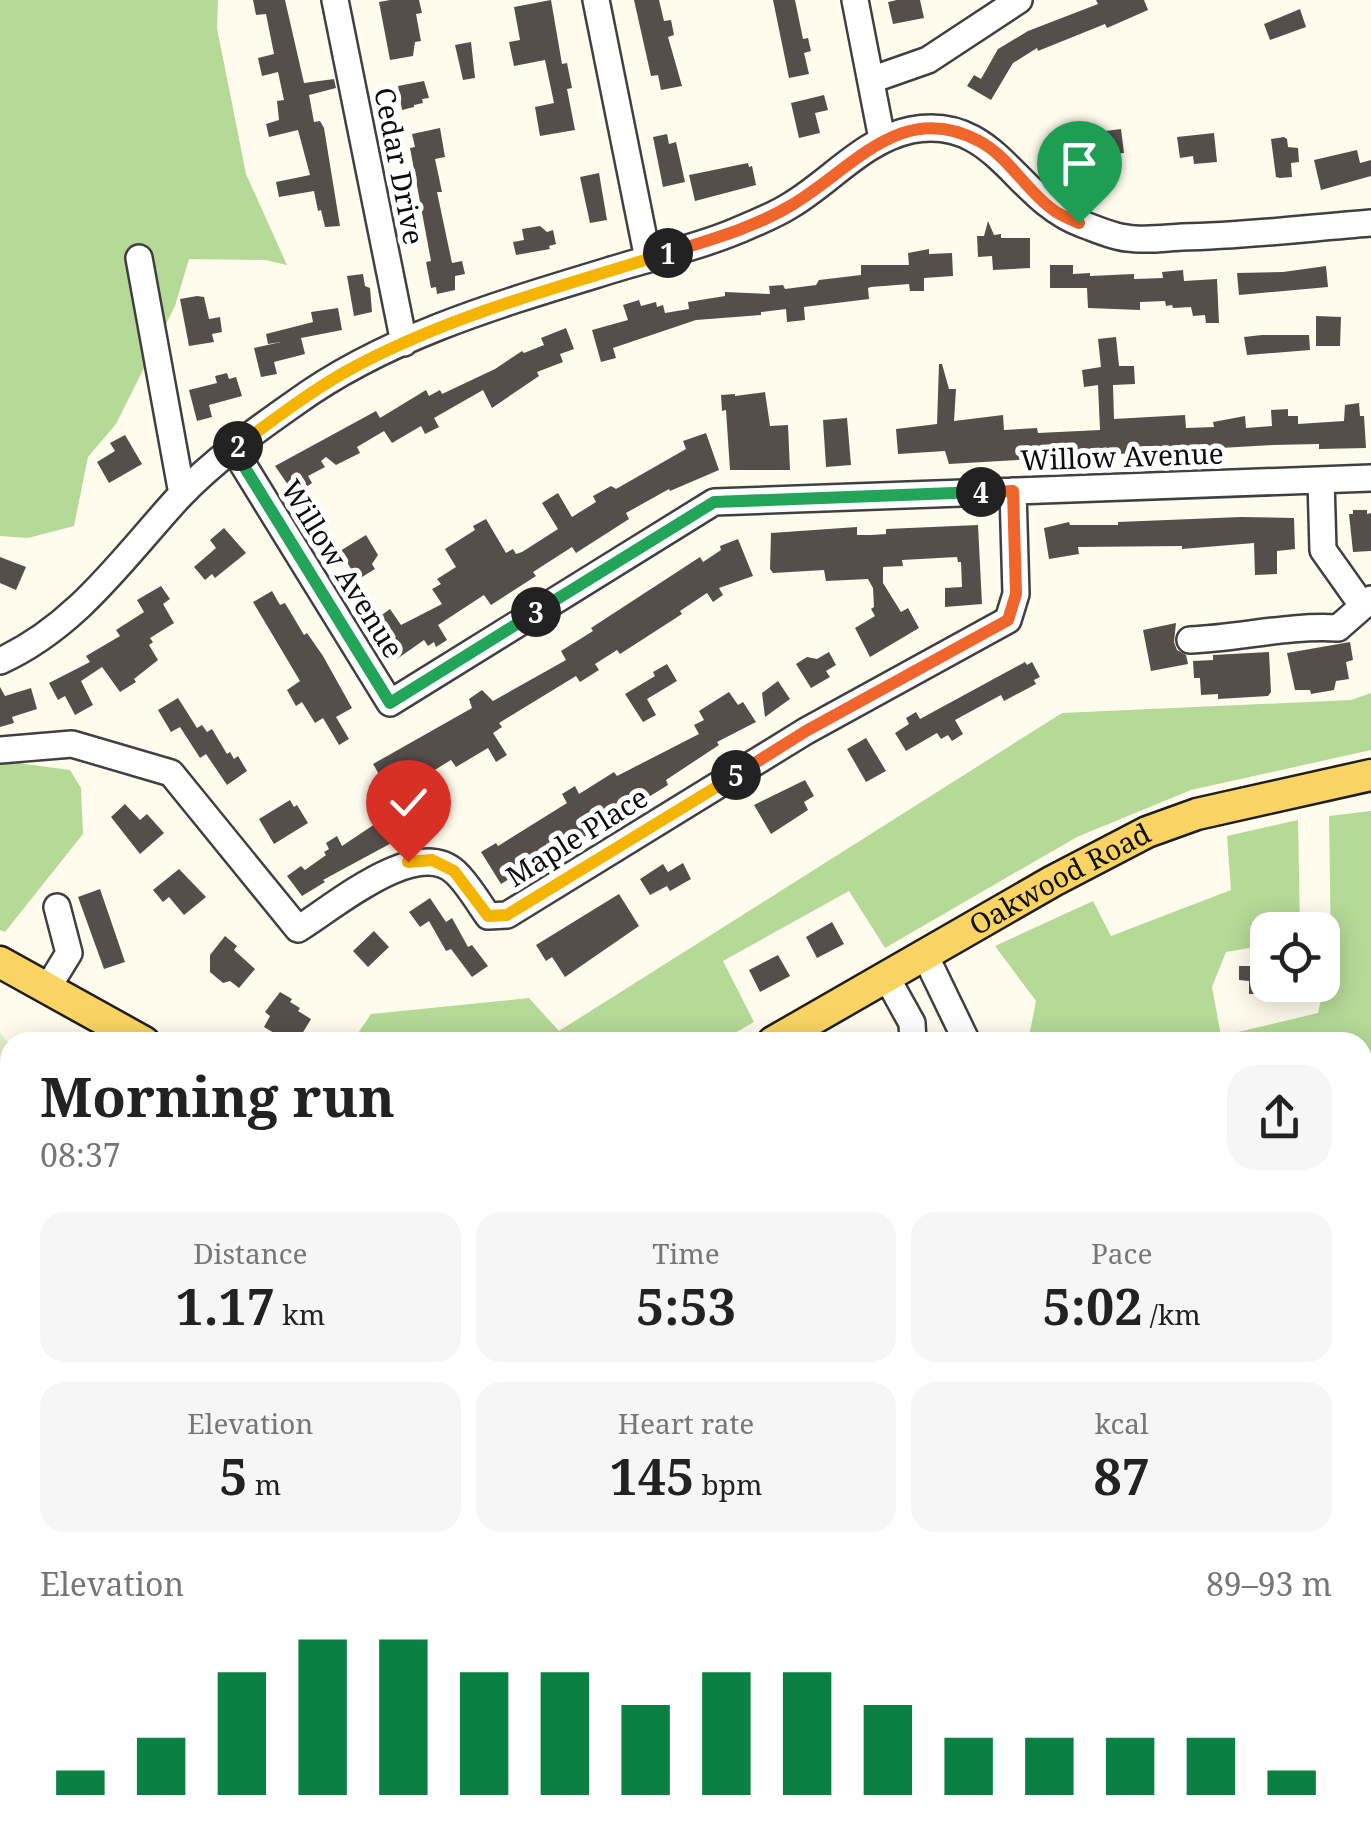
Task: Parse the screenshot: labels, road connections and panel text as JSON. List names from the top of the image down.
{
  "streets": {
    "main road": ["Oakwood Road"],
    "street": ["Cedar Drive", "Willow Avenue", "Maple Place"]
  },
  "crossings": [
    ["Willow Avenue", "Maple Place"]
  ],
  "page": {
    "pins": [
      "1",
      "2",
      "4",
      "3",
      "5"
    ],
    "heading": ["Morning run", "08:37"],
    "stats": [
      ["Distance", "1.17 km"],
      ["Time", "5:53"],
      ["Pace", "5:02 /km"],
      ["Elevation", "5 m"],
      ["Heart rate", "145 bpm"],
      ["kcal", "87"]
    ],
    "chart": ["Elevation", "89–93 m"]
  }
}
